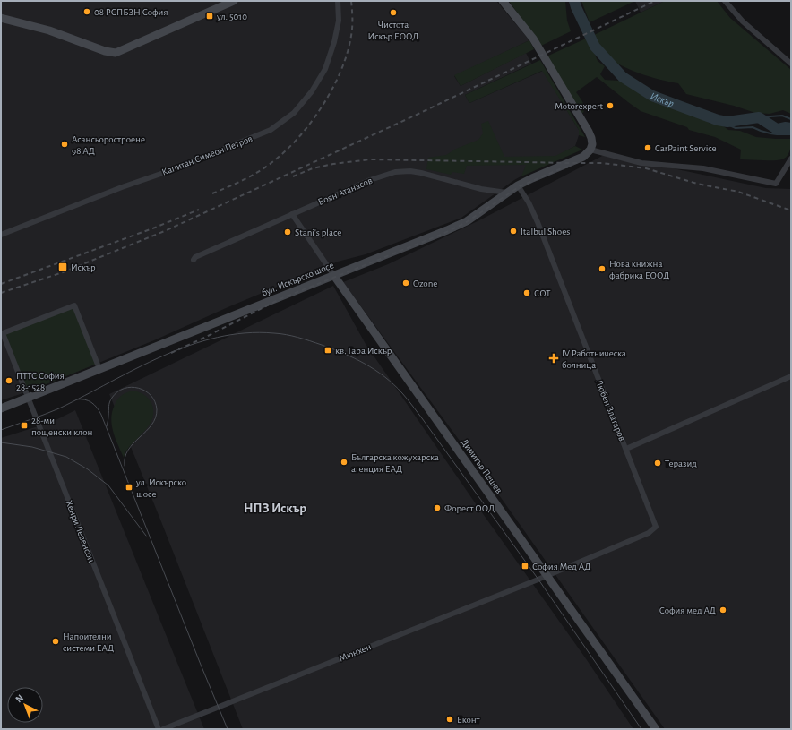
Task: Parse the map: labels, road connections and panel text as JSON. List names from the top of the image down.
{
  "streets": {
    "main road": ["бул. Искърско шосе", "Димитър Пешев"],
    "street": [
      "Капитан Симеон Петров",
      "Боян Атанасов",
      "Любен Златаров",
      "Хенри Левенсон",
      "Мюнхен"
    ]
  },
  "crossings": [
    ["Боян Атанасов", "бул. Искърско шосе"],
    ["Боян Атанасов", "Димитър Пешев"],
    ["бул. Искърско шосе", "Любен Златаров"],
    ["бул. Искърско шосе", "Димитър Пешев"],
    ["бул. Искърско шосе", "Хенри Левенсон"],
    ["Любен Златаров", "Димитър Пешев"],
    ["Любен Златаров", "Мюнхен"],
    ["Димитър Пешев", "Мюнхен"]
  ],
  "districts": ["НПЗ Искър"],
  "water": ["Искър"],
  "places": {
    "other": [
      "08 РСПБЗН София",
      "Чистота Искър ЕООД",
      "Motorexpert",
      "Асансьоростроене 98 АД",
      "CarPaint Service",
      "Italbul Shoes",
      "Stani's place",
      "Нова книжна фабрика ЕООД",
      "Ozone",
      "СОТ",
      "ПТТС София 28-1528",
      "Българска кожухарска агенция ЕАД",
      "Теразид",
      "Форест ООД",
      "София мед АД",
      "Напоителни системи ЕАД",
      "Еконт"
    ],
    "transit": [
      "ул. 5010",
      "Искър",
      "кв. Гара Искър",
      "28-ми пощенски клон",
      "ул. Искърско шосе",
      "София Мед АД"
    ],
    "health": ["IV Работническа болница"]
  },
  "north": "top left"
}
